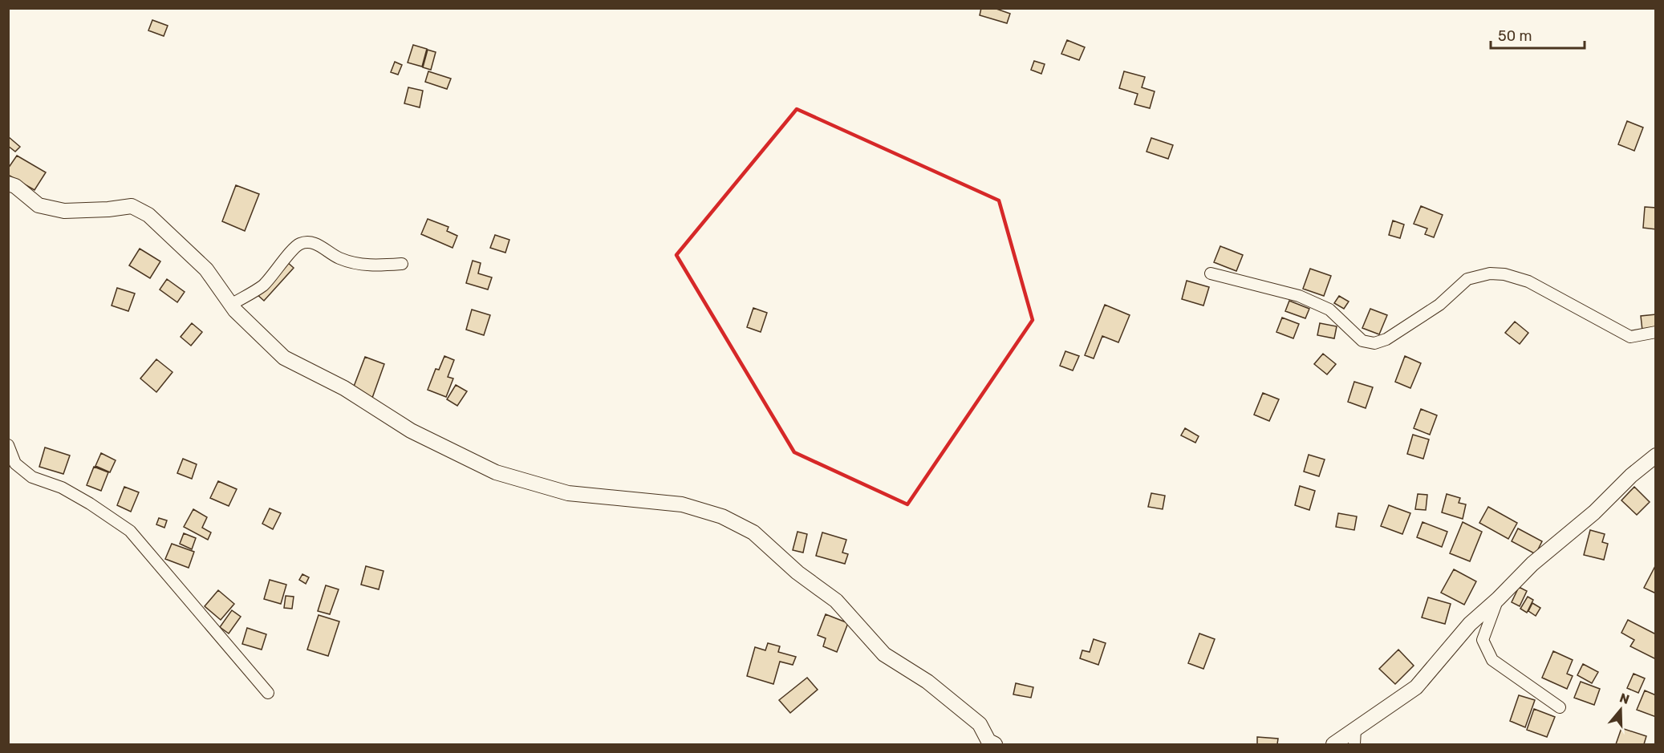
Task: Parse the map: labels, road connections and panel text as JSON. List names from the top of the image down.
{
  "scale_bar": "50 m",
  "north": "top"
}
